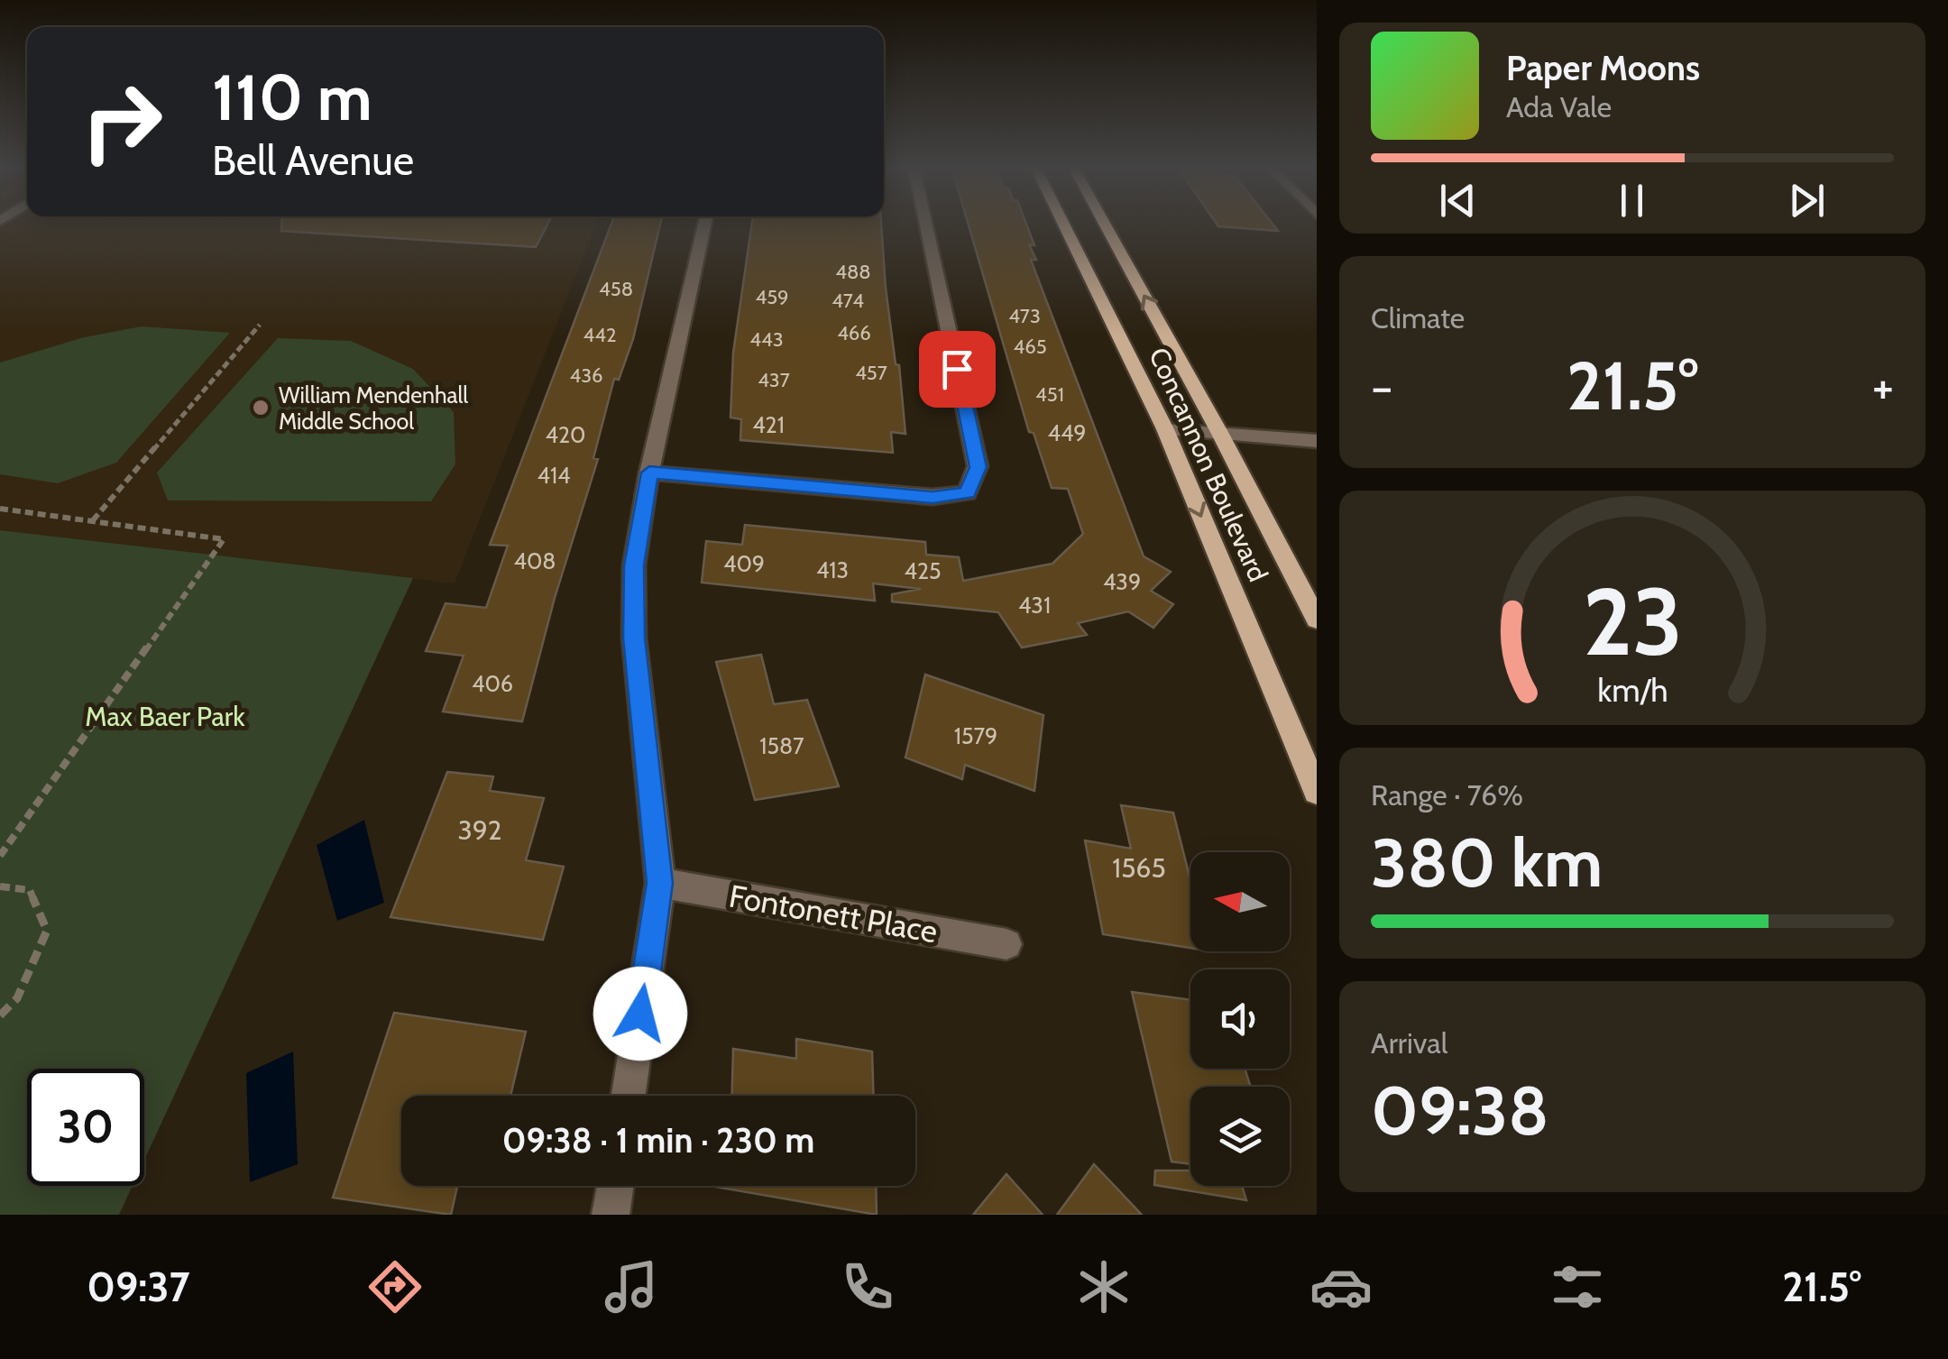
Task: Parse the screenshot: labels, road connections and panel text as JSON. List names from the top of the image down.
{
  "streets": {
    "main road": ["Concannon Boulevard"],
    "street": ["Fontonett Place"]
  },
  "parks": ["Max Baer Park"],
  "places": ["William Mendenhall Middle School"],
  "house_numbers": [
    "488",
    "458",
    "459",
    "474",
    "473",
    "466",
    "442",
    "443",
    "465",
    "457",
    "436",
    "437",
    "451",
    "421",
    "449",
    "420",
    "414",
    "408",
    "409",
    "413",
    "425",
    "439",
    "431",
    "406",
    "1579",
    "1587",
    "392",
    "1565"
  ],
  "north": "left",
  "page": {
    "turn": ["110 m", "Bell Avenue"],
    "song": ["Paper Moons", "Ada Vale"],
    "tile": [
      "Climate",
      ["Range · 76%", "380 km"],
      ["Arrival", "09:38"]
    ],
    "heat": ["−", "21.5°", "+"],
    "limit": "30",
    "trip": "09:38 · 1 min · 230 m",
    "tabs": ["09:37", "21.5°"],
    "gauge": ["23", "km/h"]
  }
}
